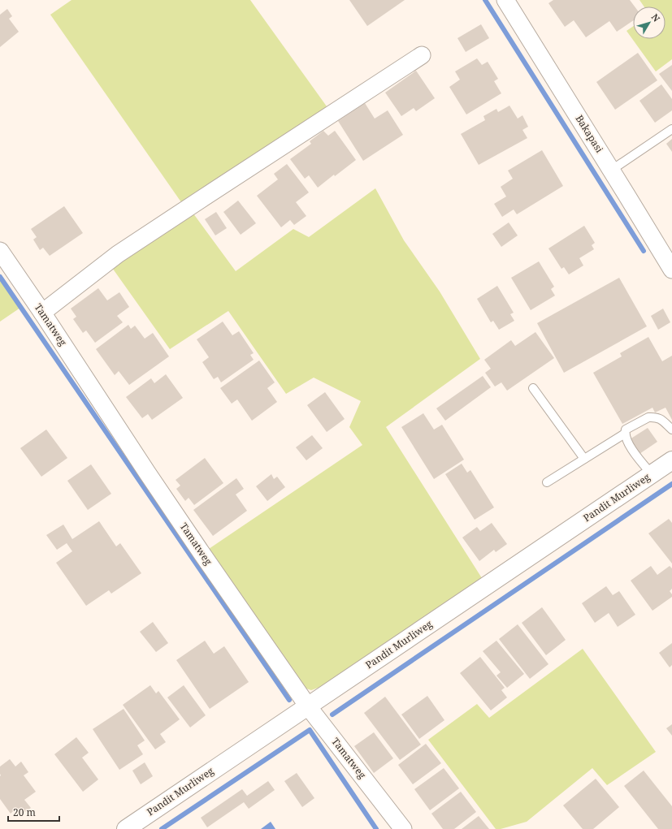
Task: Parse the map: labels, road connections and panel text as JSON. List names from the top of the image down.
{
  "streets": {
    "street": ["Bakapasi", "Tamatweg", "Pandit Murliweg"]
  },
  "crossings": [
    ["Tamatweg", "Pandit Murliweg"]
  ],
  "scale_bar": "20 m",
  "north": "top right"
}
